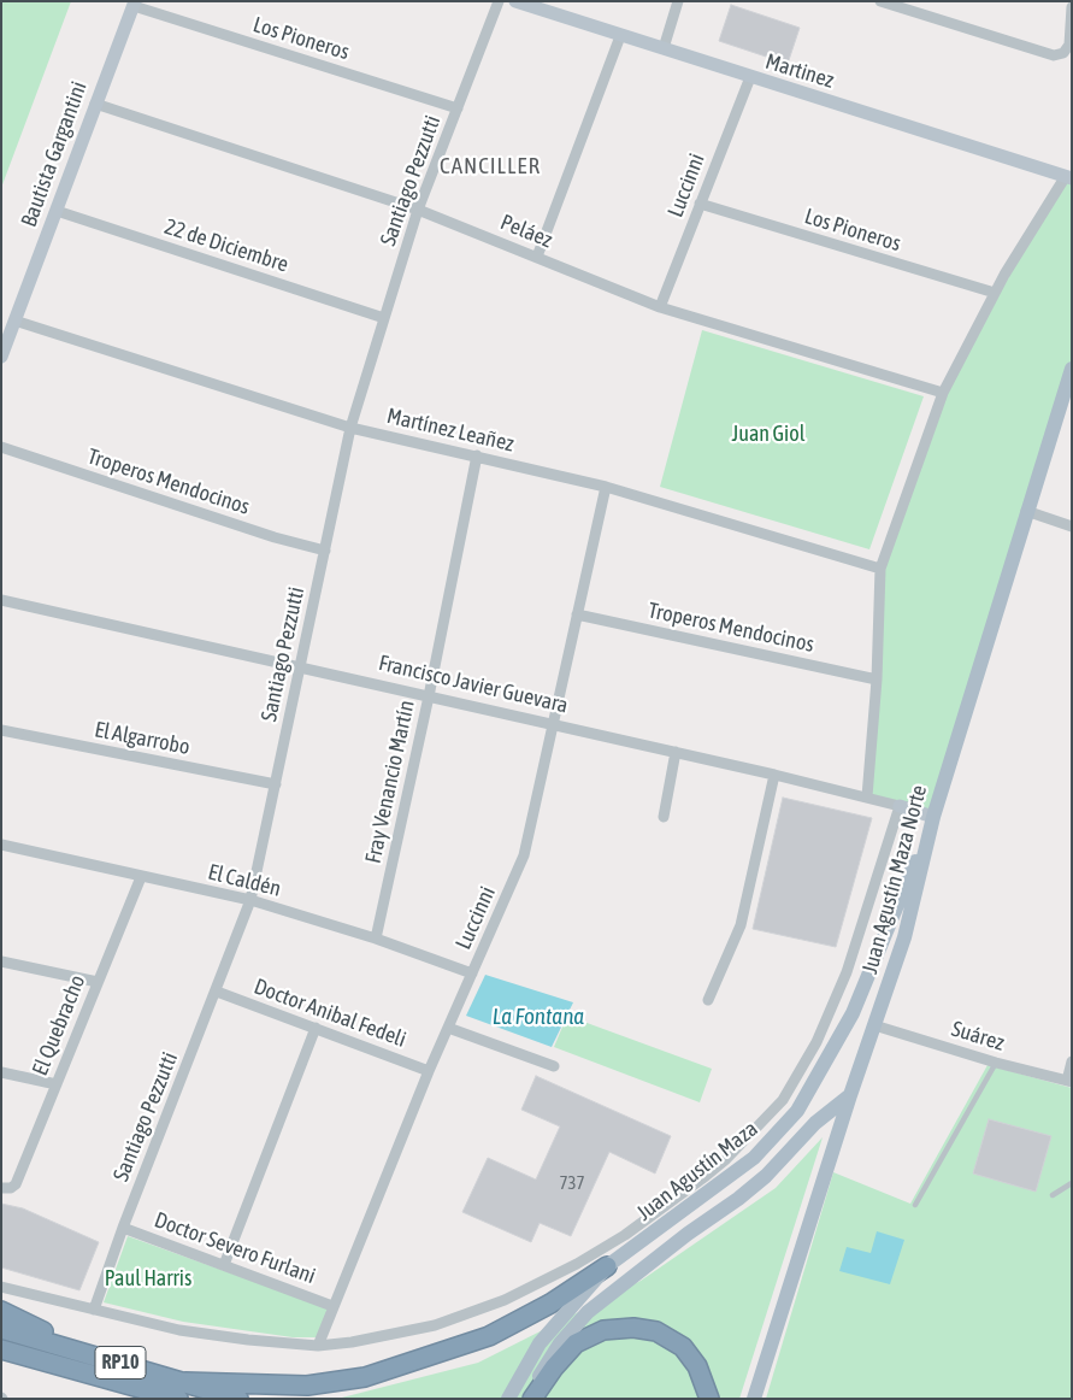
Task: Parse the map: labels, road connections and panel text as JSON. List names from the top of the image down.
{
  "streets": {
    "highway": ["RP10"],
    "main road": ["Juan Agustín Maza Norte", "Juan Agustín Maza"],
    "street": [
      "Los Pioneros",
      "Martinez",
      "Bautista Gargantini",
      "Santiago Pezzutti",
      "Luccinni",
      "Peláez",
      "22 de Diciembre",
      "Martínez Leañez",
      "Troperos Mendocinos",
      "Francisco Javier Guevara",
      "El Algarrobo",
      "Fray Venancio Martín",
      "El Caldén",
      "Doctor Anibal Fedeli",
      "El Quebracho",
      "Suárez",
      "Doctor Severo Furlani"
    ]
  },
  "crossings": [
    ["Los Pioneros", "Bautista Gargantini"],
    ["Los Pioneros", "Santiago Pezzutti"],
    ["Los Pioneros", "Luccinni"],
    ["Martinez", "Luccinni"],
    ["Bautista Gargantini", "Peláez"],
    ["Bautista Gargantini", "22 de Diciembre"],
    ["Bautista Gargantini", "Martínez Leañez"],
    ["Santiago Pezzutti", "Peláez"],
    ["Santiago Pezzutti", "22 de Diciembre"],
    ["Santiago Pezzutti", "Martínez Leañez"],
    ["Santiago Pezzutti", "Troperos Mendocinos"],
    ["Santiago Pezzutti", "Francisco Javier Guevara"],
    ["Santiago Pezzutti", "El Algarrobo"],
    ["Santiago Pezzutti", "El Caldén"],
    ["Santiago Pezzutti", "Doctor Anibal Fedeli"],
    ["Santiago Pezzutti", "Doctor Severo Furlani"],
    ["Luccinni", "Peláez"],
    ["Luccinni", "Martínez Leañez"],
    ["Luccinni", "Troperos Mendocinos"],
    ["Luccinni", "Francisco Javier Guevara"],
    ["Luccinni", "El Caldén"],
    ["Luccinni", "Doctor Anibal Fedeli"],
    ["Luccinni", "Doctor Severo Furlani"],
    ["Martínez Leañez", "Fray Venancio Martín"],
    ["Francisco Javier Guevara", "Fray Venancio Martín"],
    ["Francisco Javier Guevara", "Juan Agustín Maza Norte"],
    ["Francisco Javier Guevara", "Juan Agustín Maza"],
    ["Fray Venancio Martín", "El Caldén"],
    ["Juan Agustín Maza Norte", "Suárez"],
    ["Juan Agustín Maza Norte", "Juan Agustín Maza"],
    ["El Caldén", "El Quebracho"]
  ],
  "districts": ["CANCILLER"],
  "water": ["La Fontana"],
  "parks": ["Juan Giol", "Paul Harris"],
  "house_numbers": ["737"]
}
